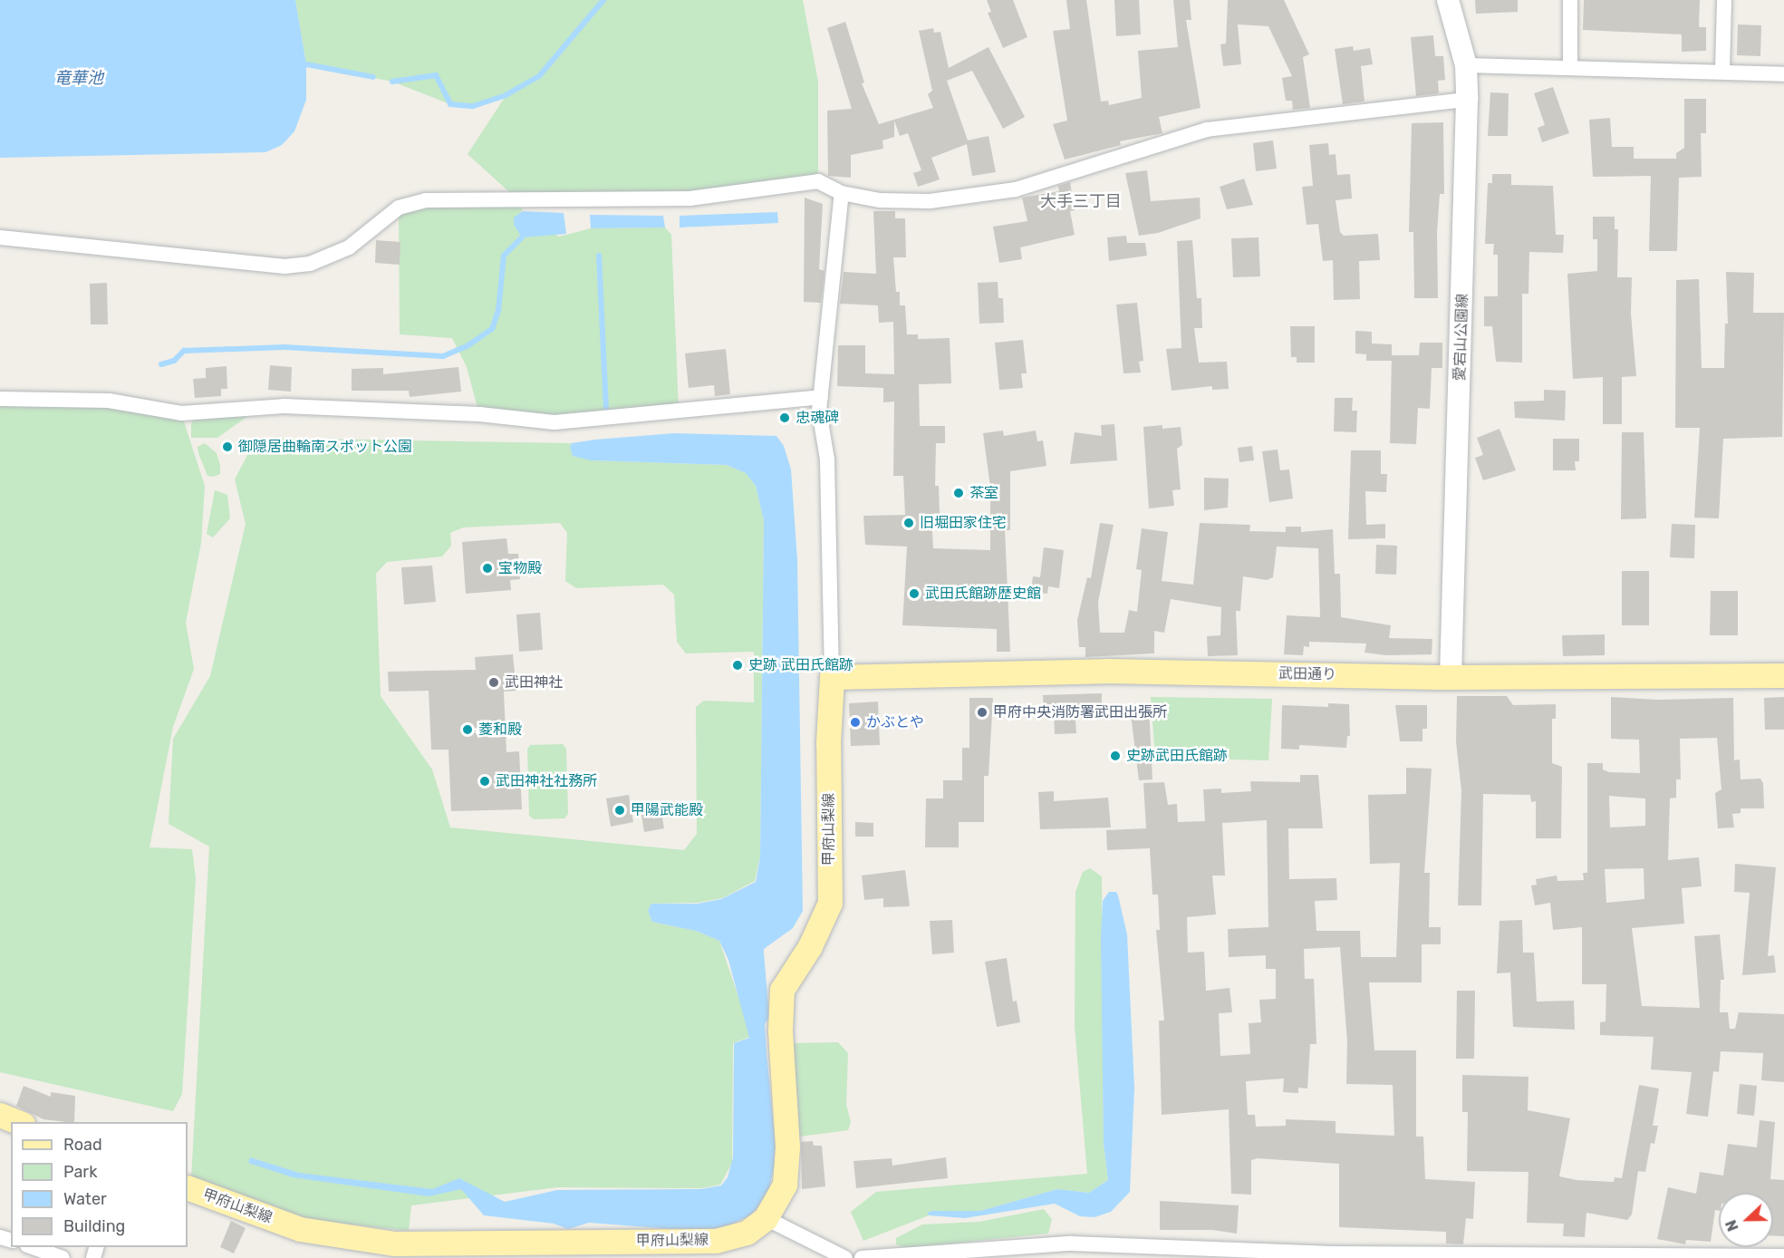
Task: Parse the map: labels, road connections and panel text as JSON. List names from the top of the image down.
{
  "streets": {
    "main road": ["愛宕山公園線", "武田通り", "甲府山梨線"]
  },
  "crossings": [
    ["愛宕山公園線", "武田通り"],
    ["武田通り", "甲府山梨線"]
  ],
  "districts": ["大手三丁目"],
  "water": ["竜華池"],
  "places": [
    "忠魂碑",
    "御隠居曲輪南スポット公園",
    "茶室",
    "旧堀田家住宅",
    "宝物殿",
    "武田氏館跡歴史館",
    "史跡 武田氏館跡",
    "武田神社",
    "甲府中央消防署武田出張所",
    "かぶとや",
    "菱和殿",
    "史跡武田氏館跡",
    "武田神社社務所",
    "甲陽武能殿"
  ],
  "legend": [
    "Road",
    "Park",
    "Water",
    "Building"
  ],
  "north": "left"
}
